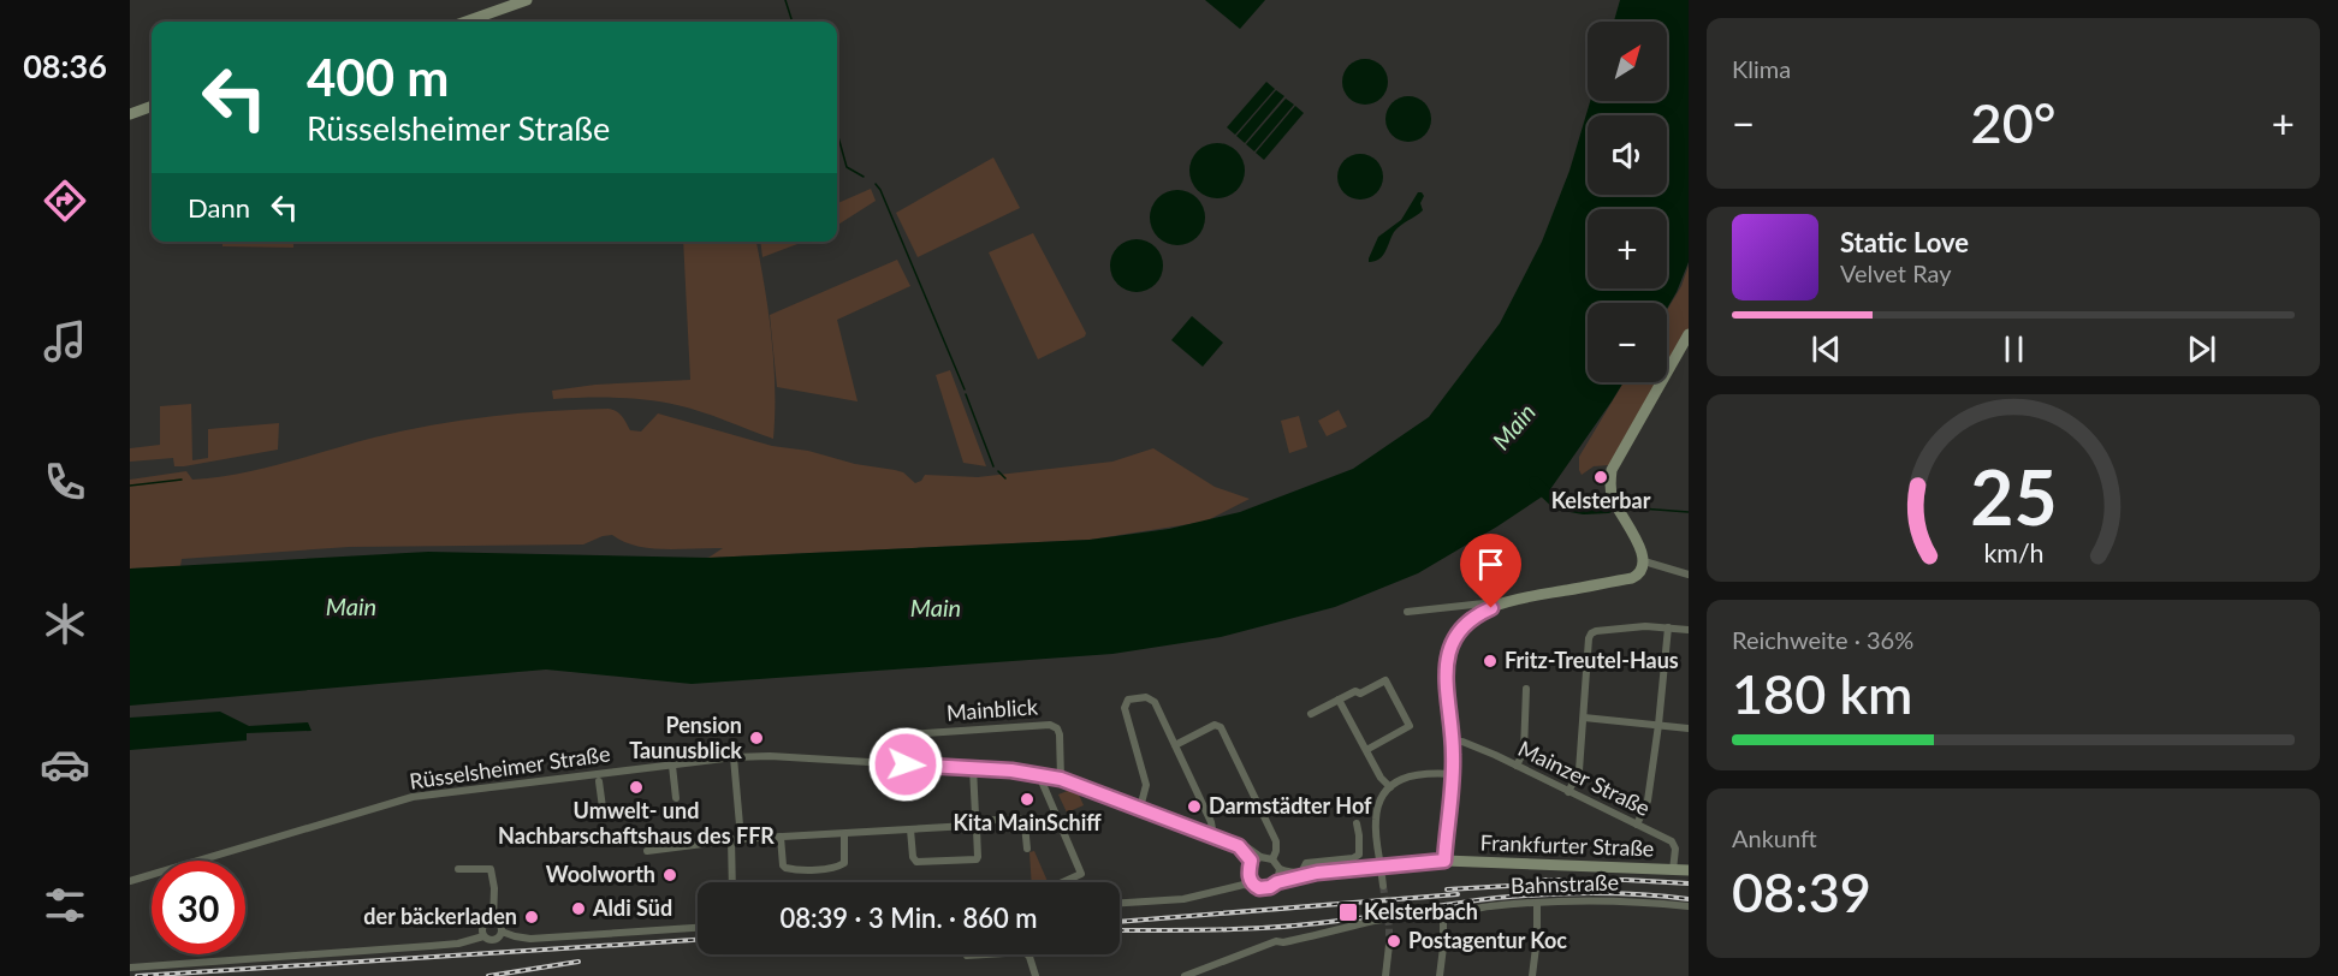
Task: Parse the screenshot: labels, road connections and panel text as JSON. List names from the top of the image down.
{
  "streets": {
    "street": [
      "Mainblick",
      "Rüsselsheimer Straße",
      "Mainzer Straße",
      "Frankfurter Straße",
      "Bahnstraße"
    ]
  },
  "crossings": [
    ["Mainblick", "Rüsselsheimer Straße"],
    ["Mainzer Straße", "Frankfurter Straße"]
  ],
  "water": ["Main"],
  "places": {
    "other": [
      "Kelsterbar",
      "Fritz-Treutel-Haus",
      "Pension Taunusblick",
      "Umwelt- und Nachbarschaftshaus des FFR",
      "Kita MainSchiff",
      "Darmstädter Hof",
      "Woolworth",
      "Aldi Süd",
      "der bäckerladen",
      "Postagentur Koc"
    ],
    "transit": ["Kelsterbach"]
  },
  "north": "top right",
  "page": {
    "tabs": "08:36",
    "tile": [
      "Klima",
      ["Reichweite · 36%", "180 km"],
      ["Ankunft", "08:39"]
    ],
    "map_buttons": ["+", "−"],
    "turn": ["400 m", "Rüsselsheimer Straße"],
    "heat": ["−", "20°", "+"],
    "then": "Dann",
    "song": ["Static Love", "Velvet Ray"],
    "limit": "30",
    "trip": "08:39 · 3 Min. · 860 m",
    "gauge": ["25", "km/h"]
  }
}
